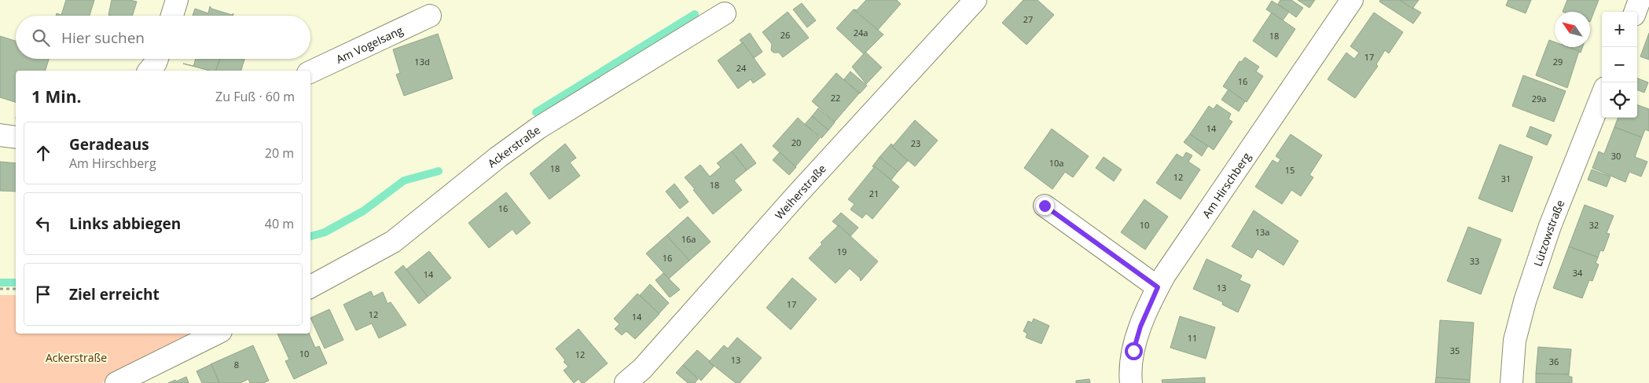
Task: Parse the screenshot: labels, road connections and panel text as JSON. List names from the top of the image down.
{
  "streets": {
    "street": [
      "Am Vogelsang",
      "Ackerstraße",
      "Am Hirschberg",
      "Weiherstraße",
      "Lützowstraße"
    ]
  },
  "parks": ["Ackerstraße"],
  "house_numbers": [
    "27",
    "24a",
    "26",
    "18",
    "17",
    "13d",
    "29",
    "24",
    "16",
    "22",
    "29a",
    "14",
    "20",
    "23",
    "30",
    "10a",
    "18",
    "15",
    "12",
    "31",
    "18",
    "21",
    "16",
    "10",
    "32",
    "13a",
    "16a",
    "19",
    "16",
    "33",
    "34",
    "14",
    "13",
    "17",
    "12",
    "14",
    "11",
    "35",
    "10",
    "12",
    "13",
    "36",
    "8"
  ],
  "north": "top left",
  "page": {
    "map_buttons": ["+", "−"],
    "search": "Hier suchen",
    "heading": ["1 Min.", "Zu Fuß · 60 m"],
    "list": [
      ["Geradeaus", "Am Hirschberg", "20 m"],
      ["Links abbiegen", "40 m"],
      "Ziel erreicht"
    ]
  }
}
